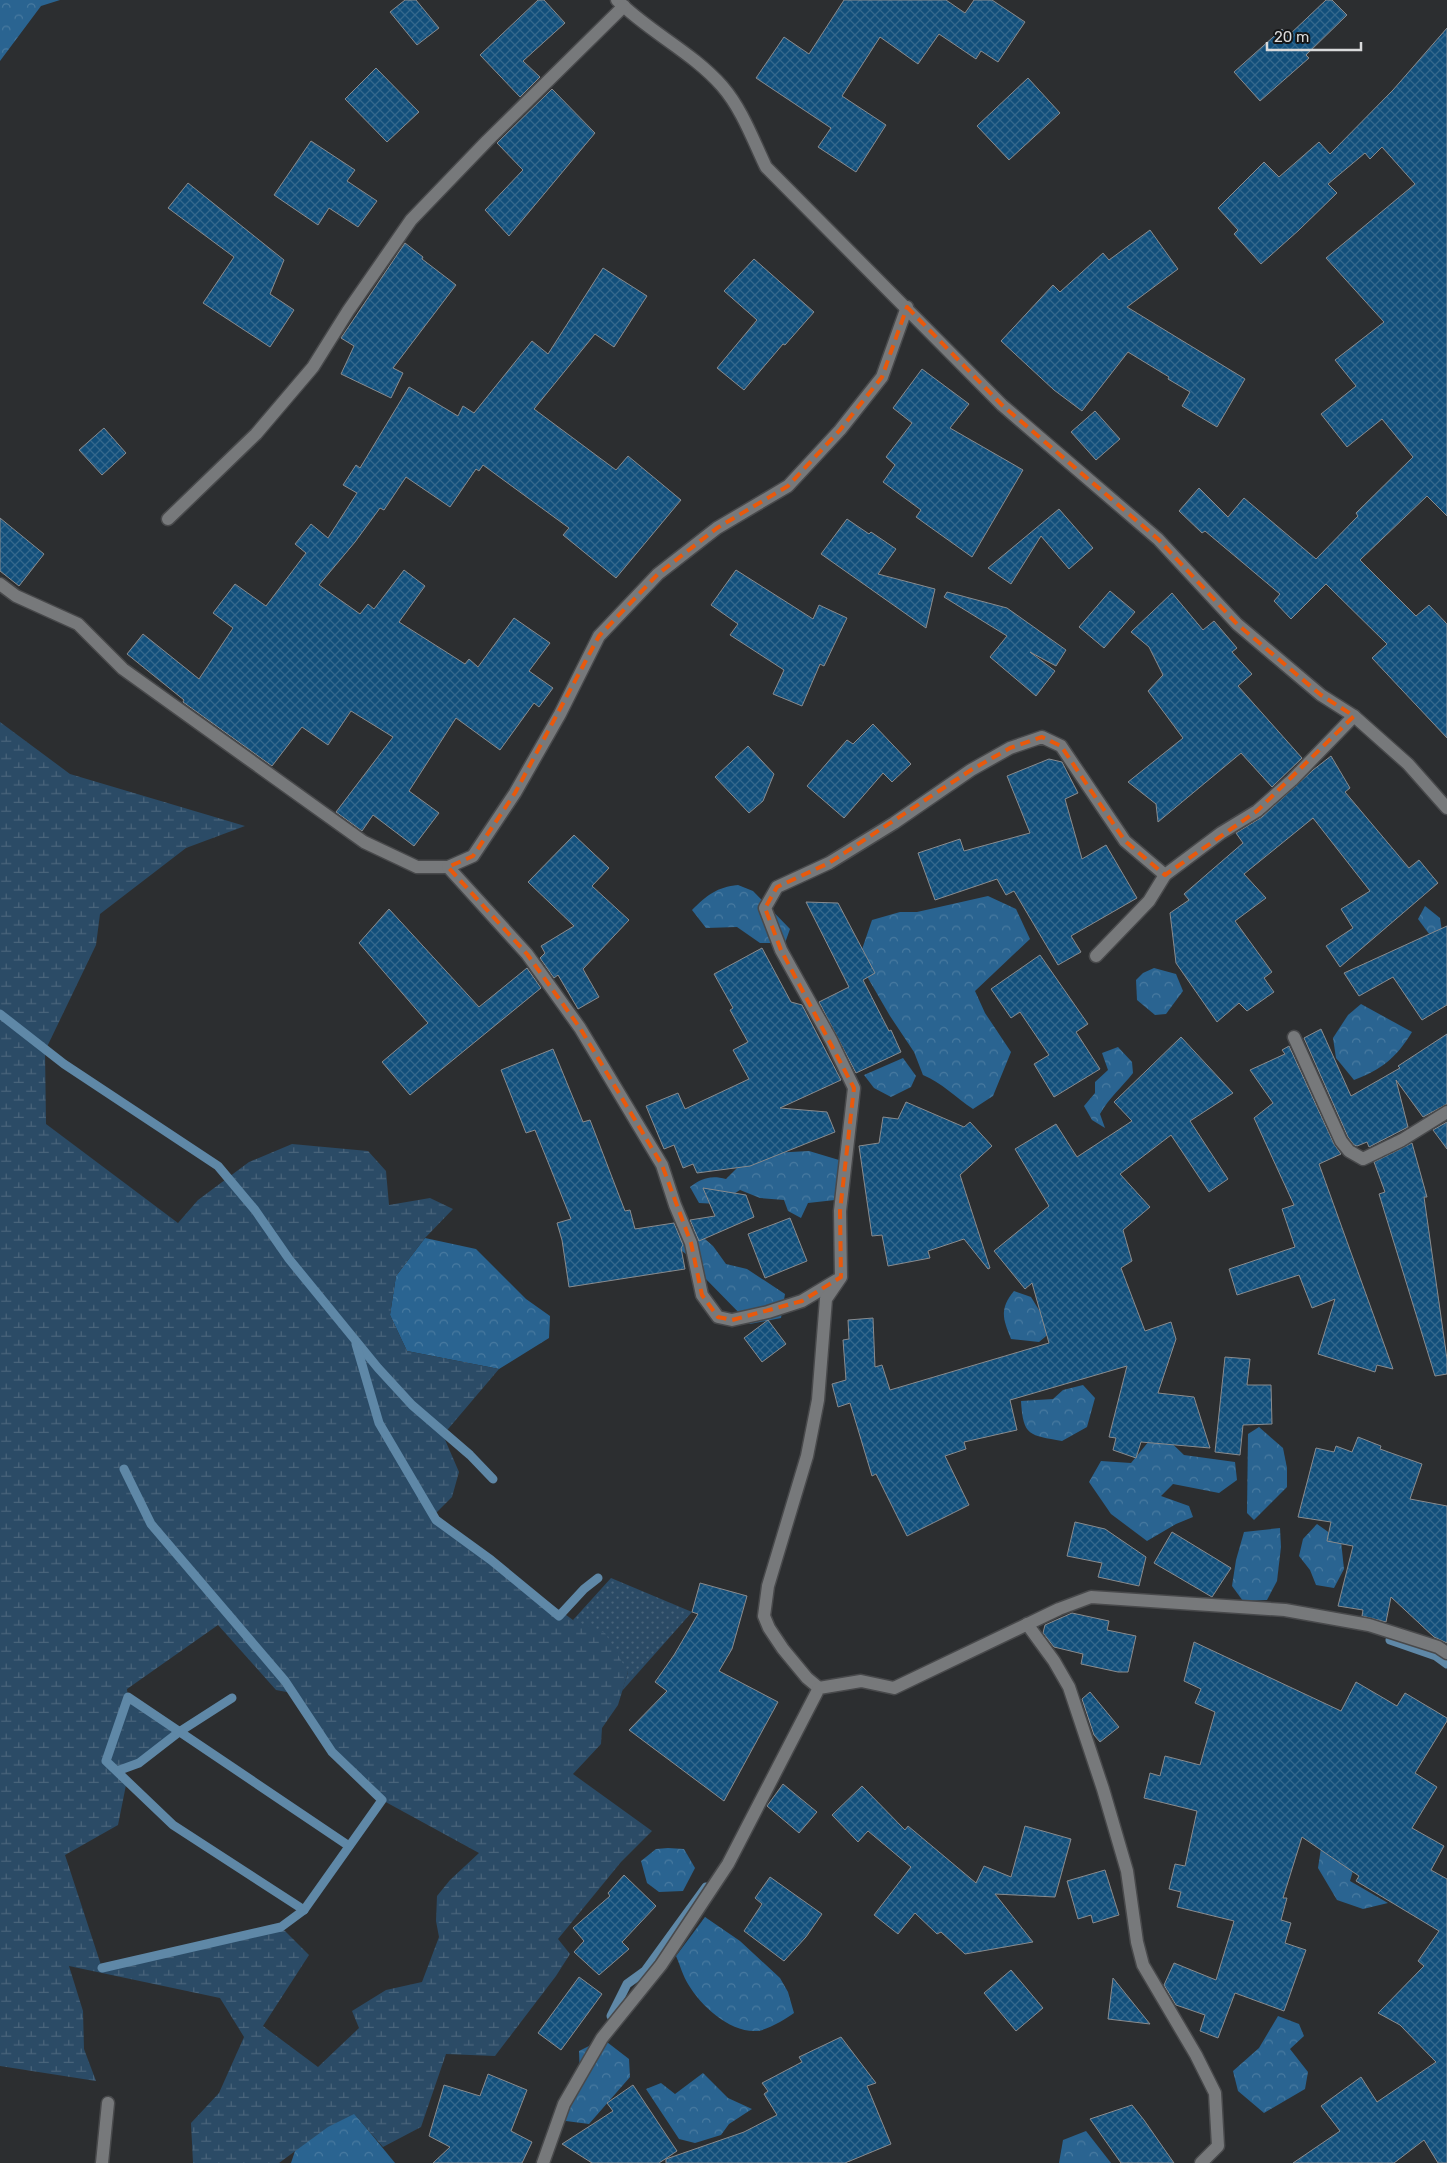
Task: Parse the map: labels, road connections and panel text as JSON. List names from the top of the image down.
{
  "scale_bar": "20 m"
}
